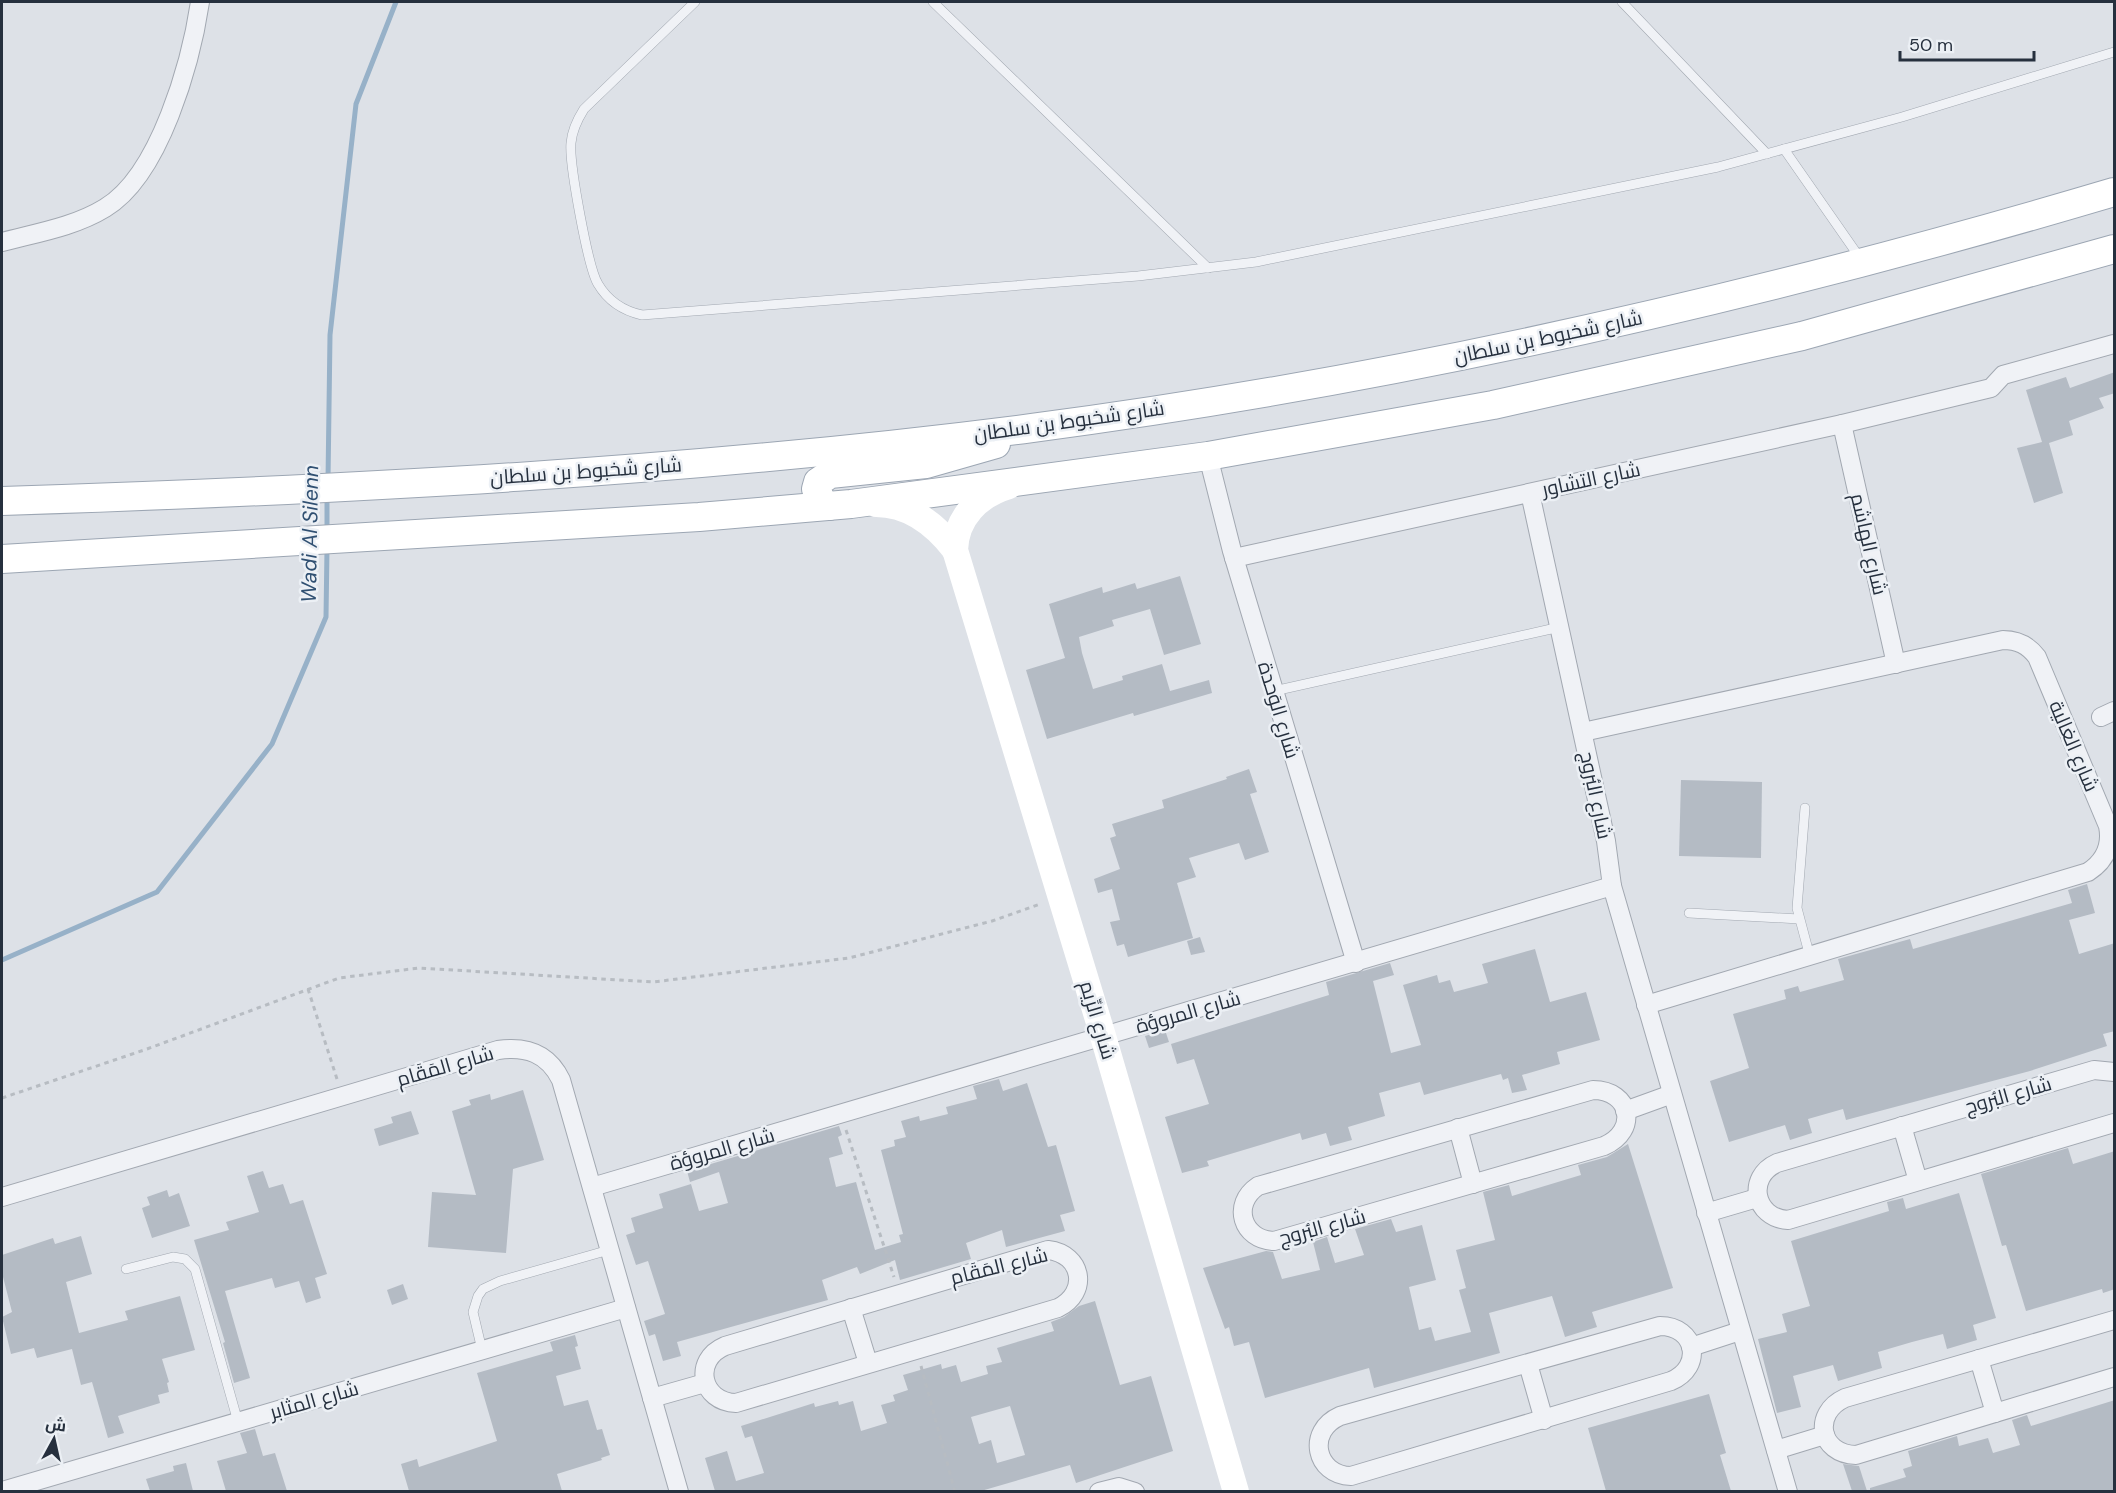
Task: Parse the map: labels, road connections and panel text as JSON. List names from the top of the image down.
{
  "streets": {
    "main road": ["شارع شخبوط بن سلطان"],
    "street": [
      "شارع التشاور",
      "شارع الهاشم",
      "شارع الوَحدة",
      "شارع الغالية",
      "شارع البُروج",
      "شارع المروؤة",
      "شارع الرِّيم",
      "شارع المَقَام",
      "شارع المثابر"
    ]
  },
  "crossings": [
    ["شارع التشاور", "شارع الهاشم"],
    ["شارع التشاور", "شارع الوَحدة"],
    ["شارع التشاور", "شارع البُروج"],
    ["شارع الهاشم", "شارع الغالية"],
    ["شارع الوَحدة", "شارع المروؤة"],
    ["شارع الغالية", "شارع البُروج"],
    ["شارع البُروج", "شارع المروؤة"],
    ["شارع المروؤة", "شارع الرِّيم"],
    ["شارع المروؤة", "شارع المَقَام"],
    ["شارع المَقَام", "شارع المثابر"]
  ],
  "water": ["Wadi Al Silenn"],
  "scale_bar": "50 m",
  "north": "top"
}
